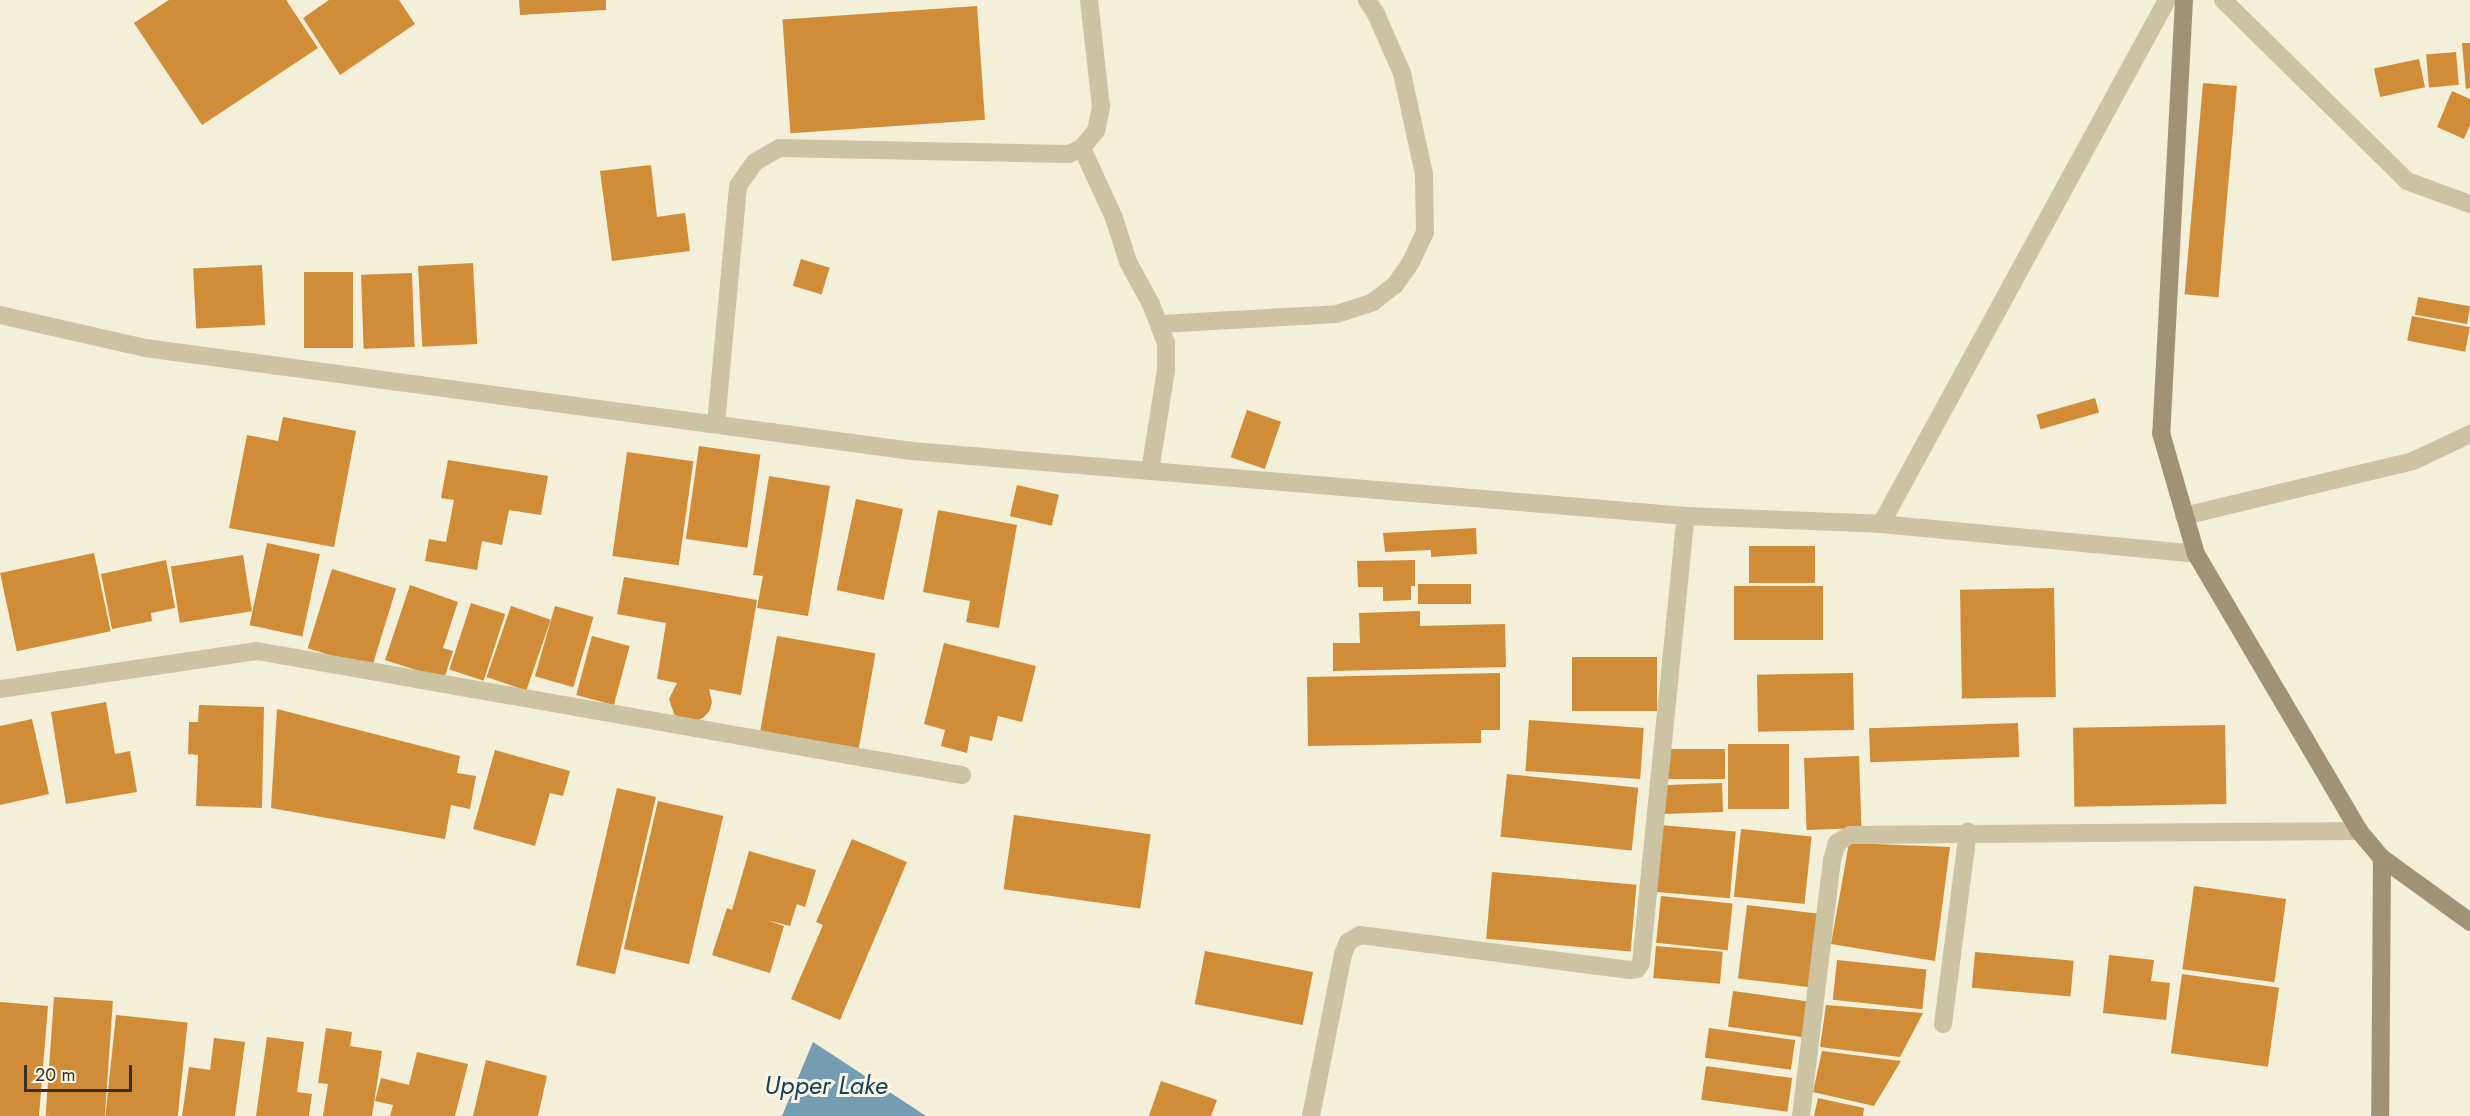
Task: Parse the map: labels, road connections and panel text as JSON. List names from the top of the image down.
{
  "water": ["Upper Lake"],
  "scale_bar": "20 m"
}
